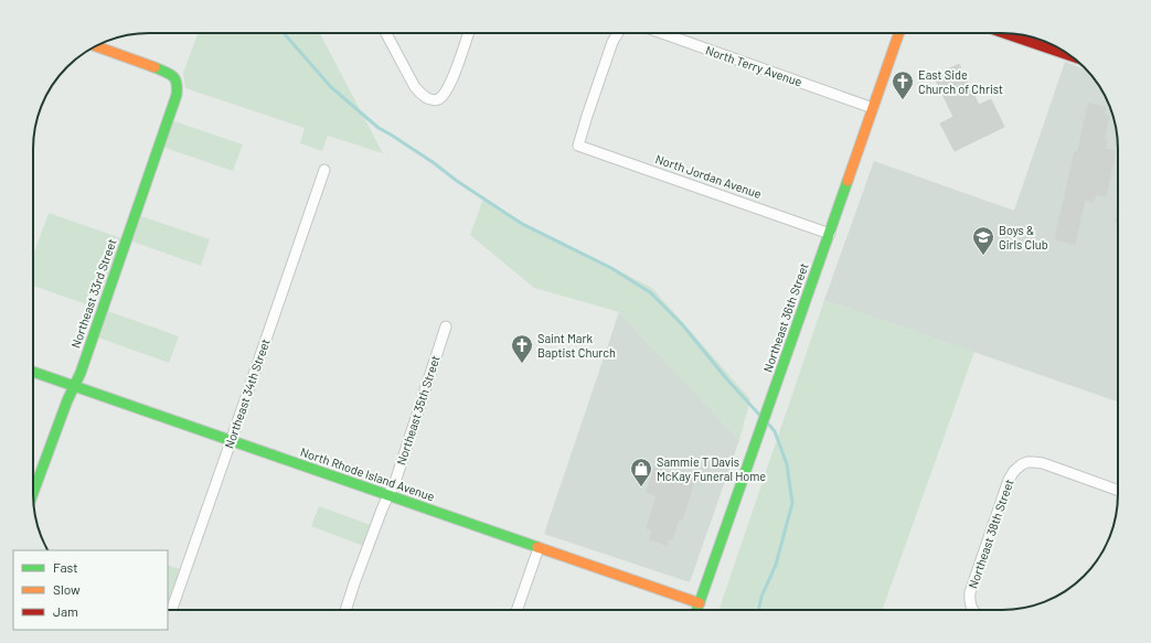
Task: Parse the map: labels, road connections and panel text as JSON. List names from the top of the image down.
{
  "streets": {
    "street": [
      "North Terry Avenue",
      "North Jordan Avenue",
      "Northeast 33rd Street",
      "Northeast 36th Street",
      "Northeast 34th Street",
      "Northeast 35th Street",
      "North Rhode Island Avenue",
      "Northeast 38th Street"
    ]
  },
  "crossings": [
    ["North Terry Avenue", "Northeast 36th Street"],
    ["North Jordan Avenue", "Northeast 36th Street"],
    ["Northeast 33rd Street", "North Rhode Island Avenue"],
    ["Northeast 36th Street", "North Rhode Island Avenue"],
    ["Northeast 34th Street", "North Rhode Island Avenue"],
    ["Northeast 35th Street", "North Rhode Island Avenue"]
  ],
  "places": {
    "church": ["East Side Church of Christ", "Saint Mark Baptist Church"],
    "school or university": ["Boys & Girls Club"],
    "shop": ["Sammie T Davis McKay Funeral Home"]
  },
  "legend": ["Fast", "Slow", "Jam"]
}
